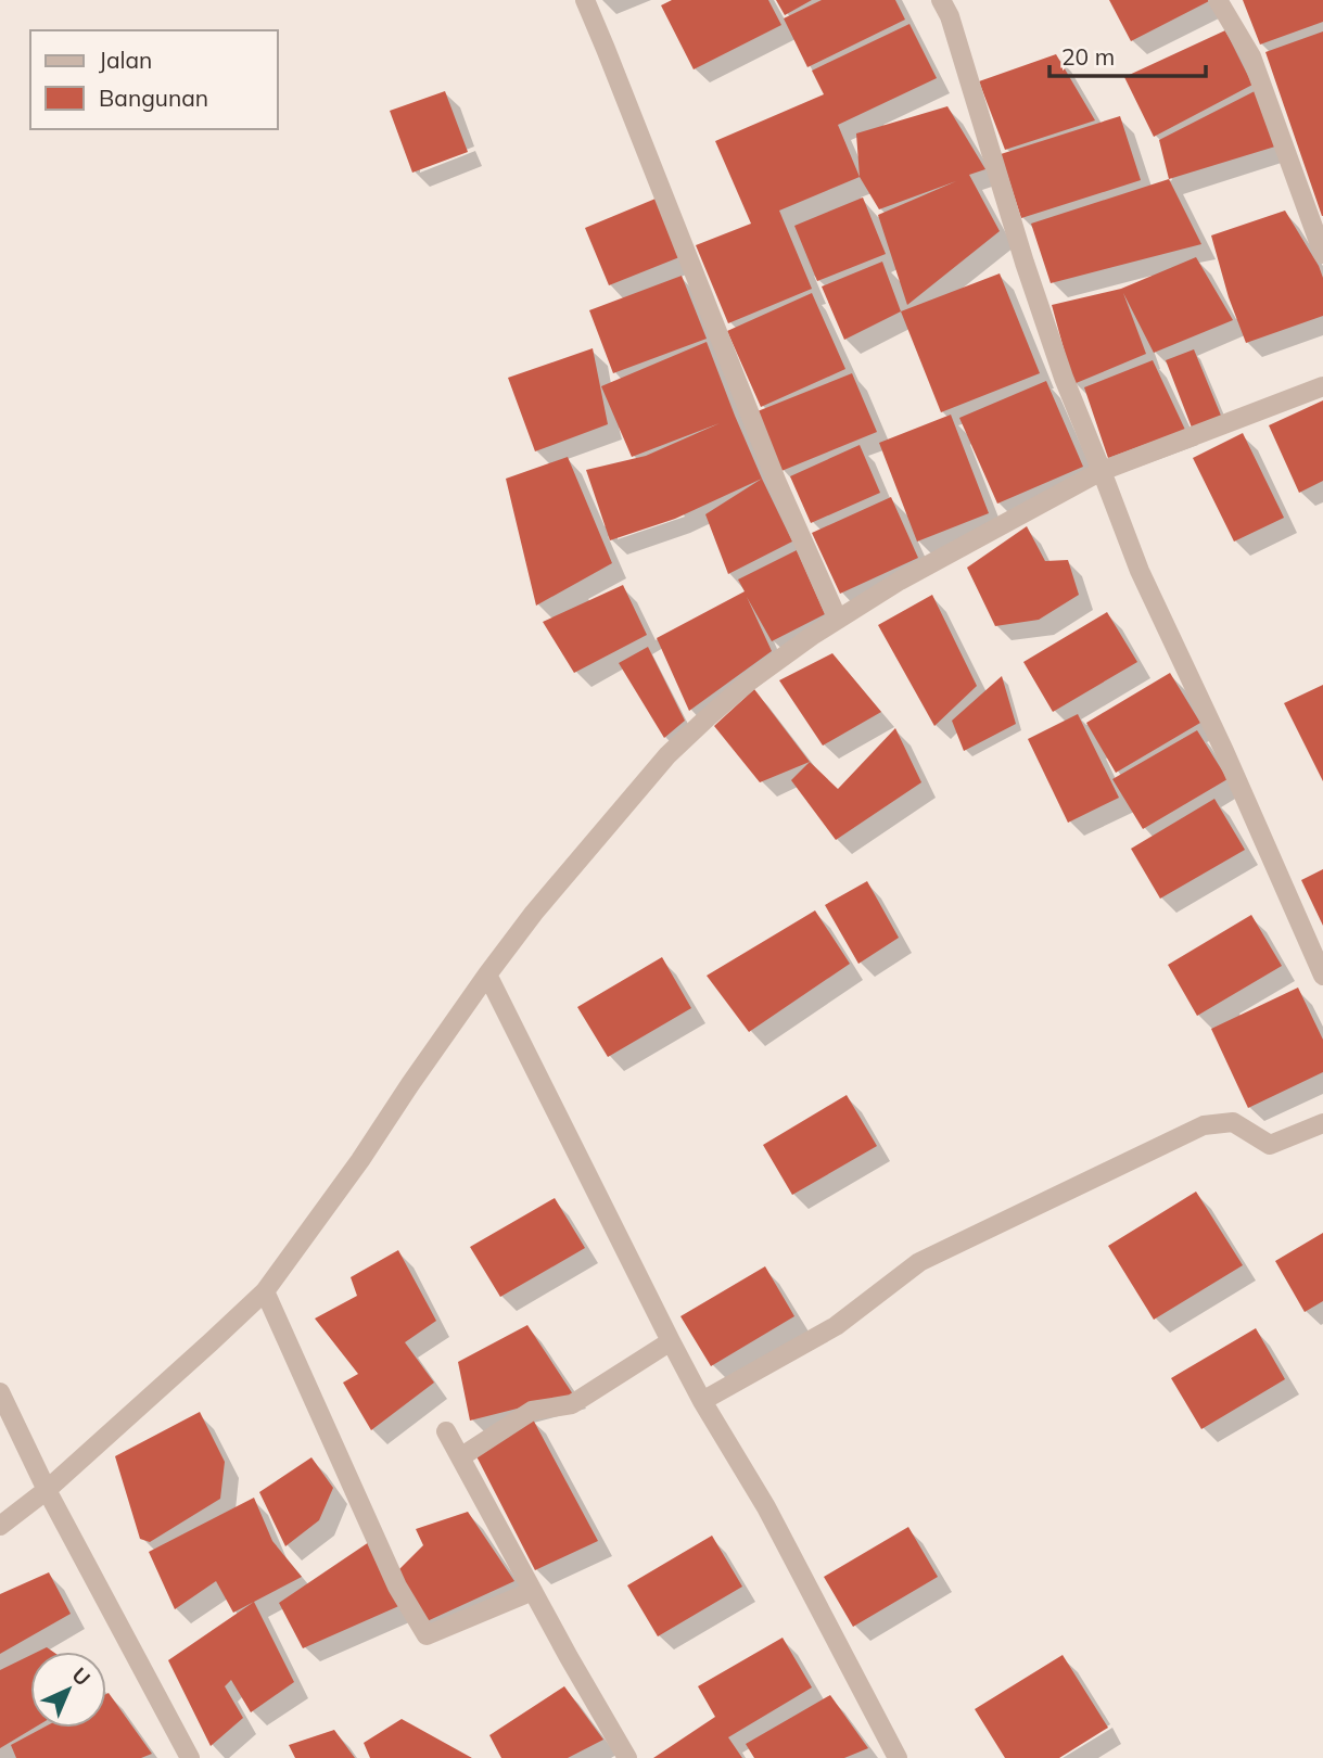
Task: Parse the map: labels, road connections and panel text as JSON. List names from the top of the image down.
{
  "legend": ["Jalan", "Bangunan"],
  "scale_bar": "20 m",
  "north": "top right"
}
